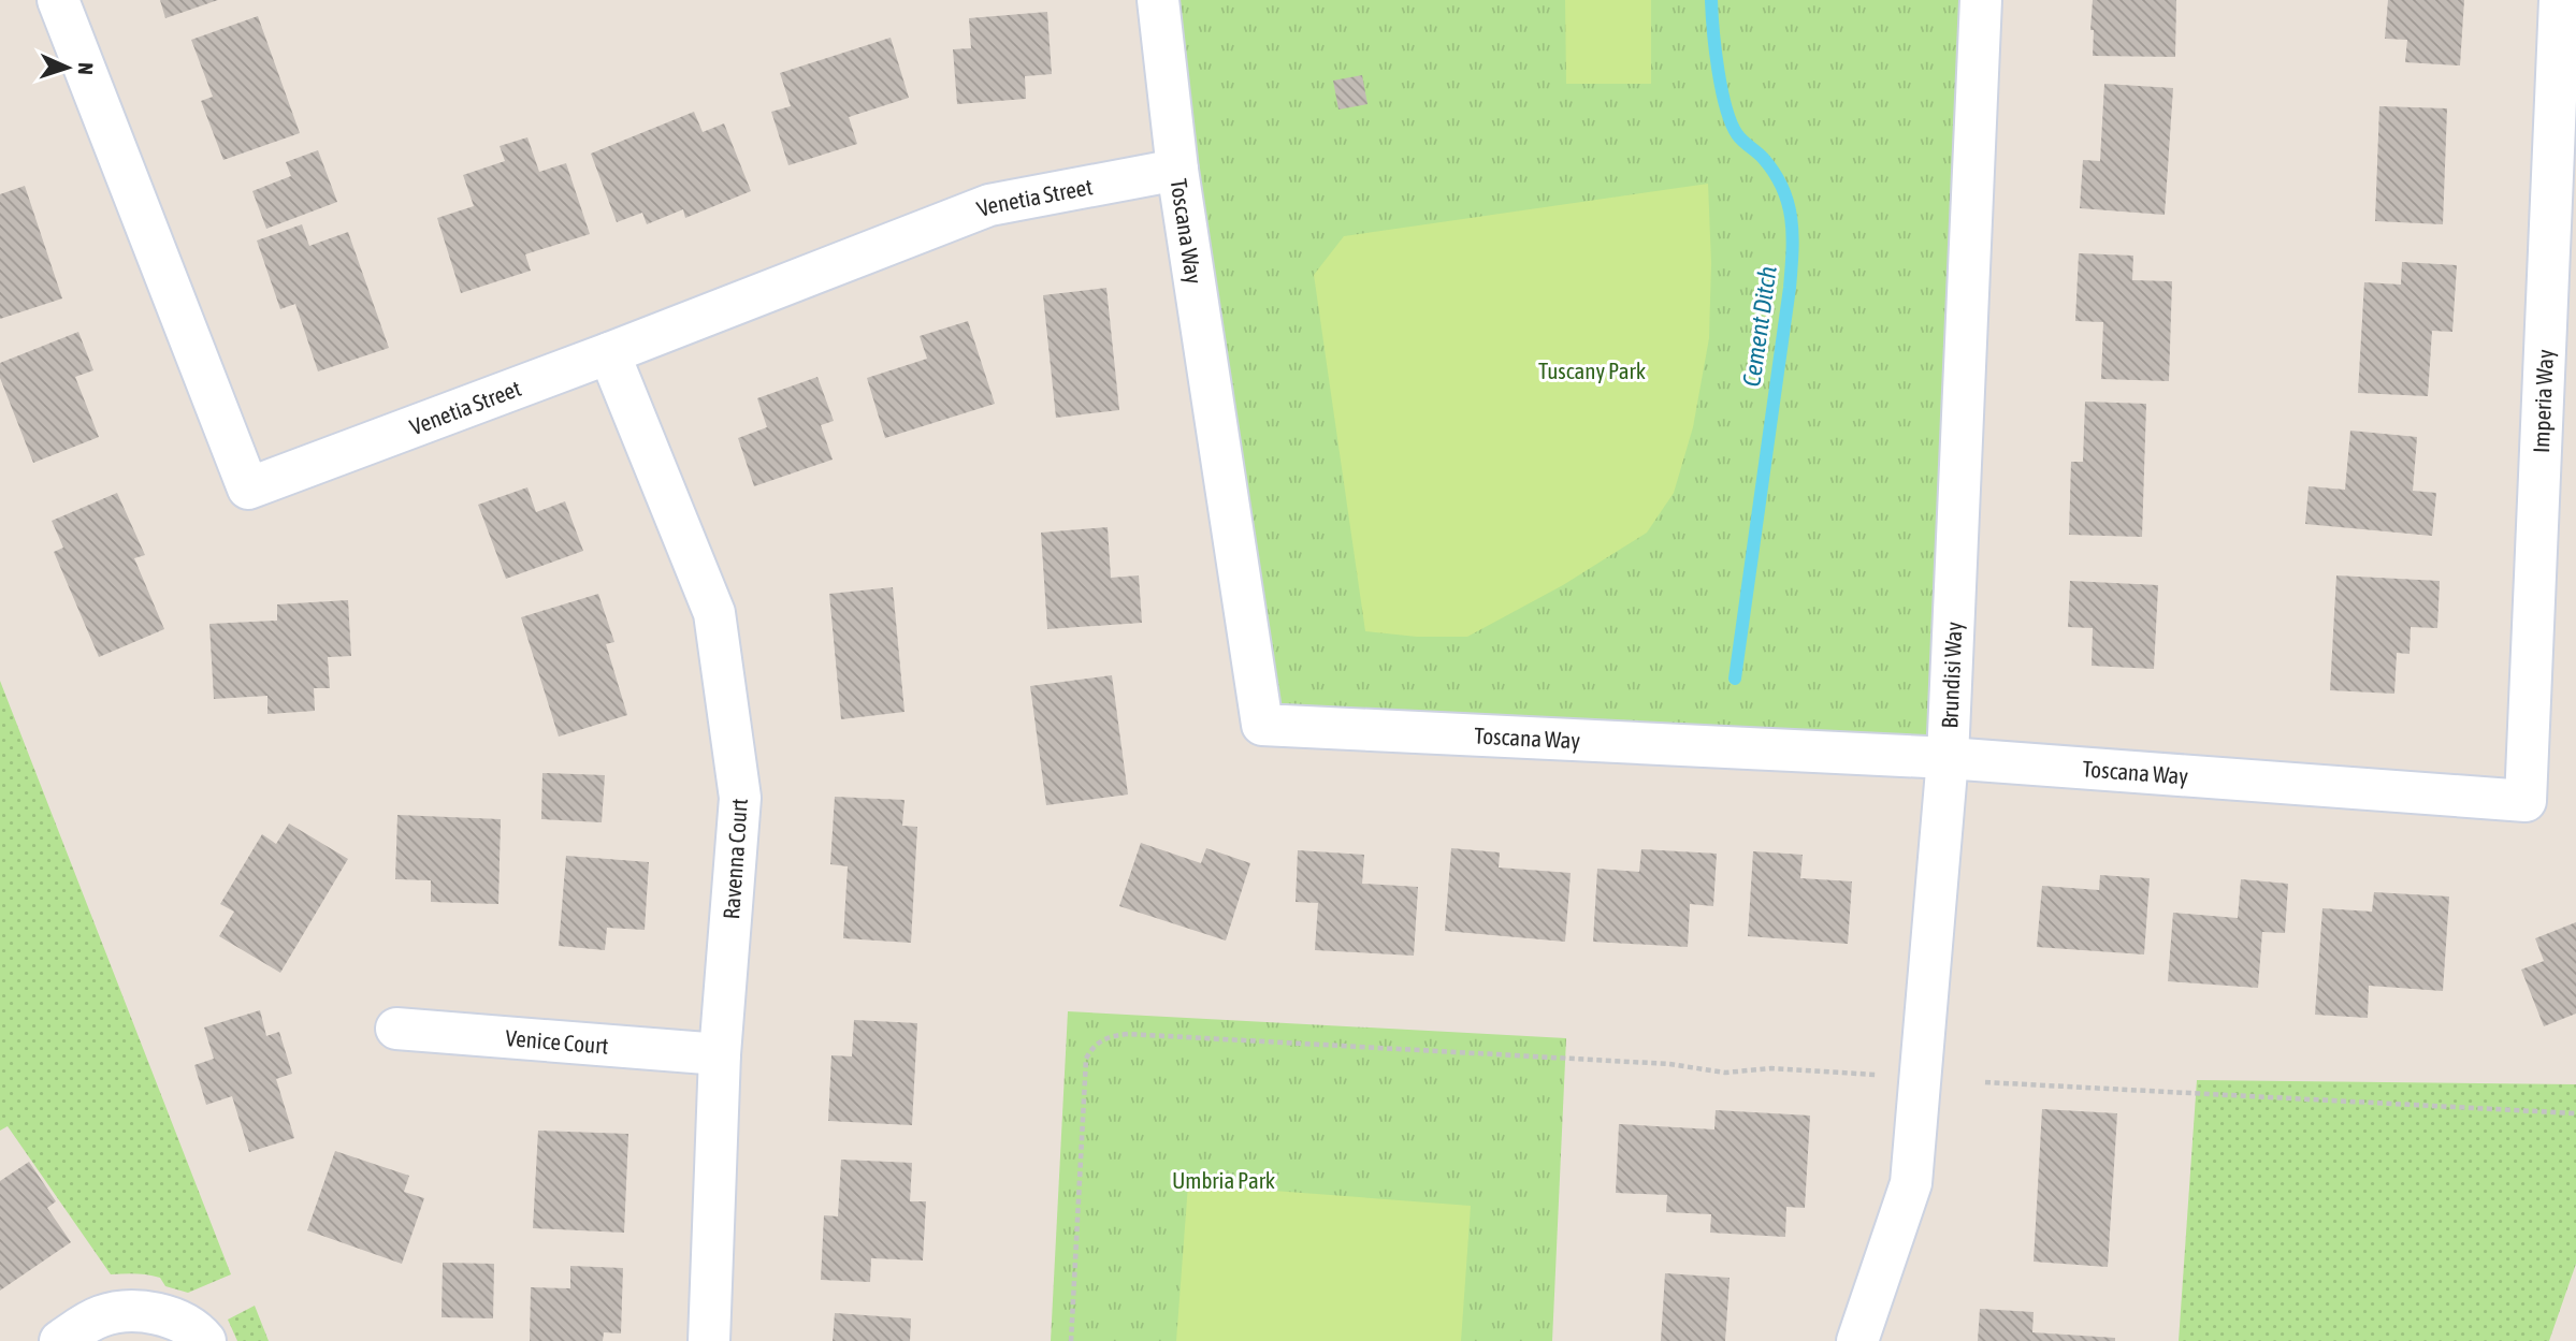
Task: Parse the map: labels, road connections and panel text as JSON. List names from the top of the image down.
{
  "streets": {
    "street": [
      "Venetia Street",
      "Toscana Way",
      "Imperia Way",
      "Brundisi Way",
      "Ravenna Court",
      "Venice Court"
    ]
  },
  "crossings": [
    ["Venetia Street", "Toscana Way"],
    ["Venetia Street", "Ravenna Court"],
    ["Toscana Way", "Imperia Way"],
    ["Toscana Way", "Brundisi Way"],
    ["Ravenna Court", "Venice Court"]
  ],
  "water": ["Cement Ditch"],
  "parks": ["Tuscany Park", "Umbria Park"],
  "north": "right"
}
